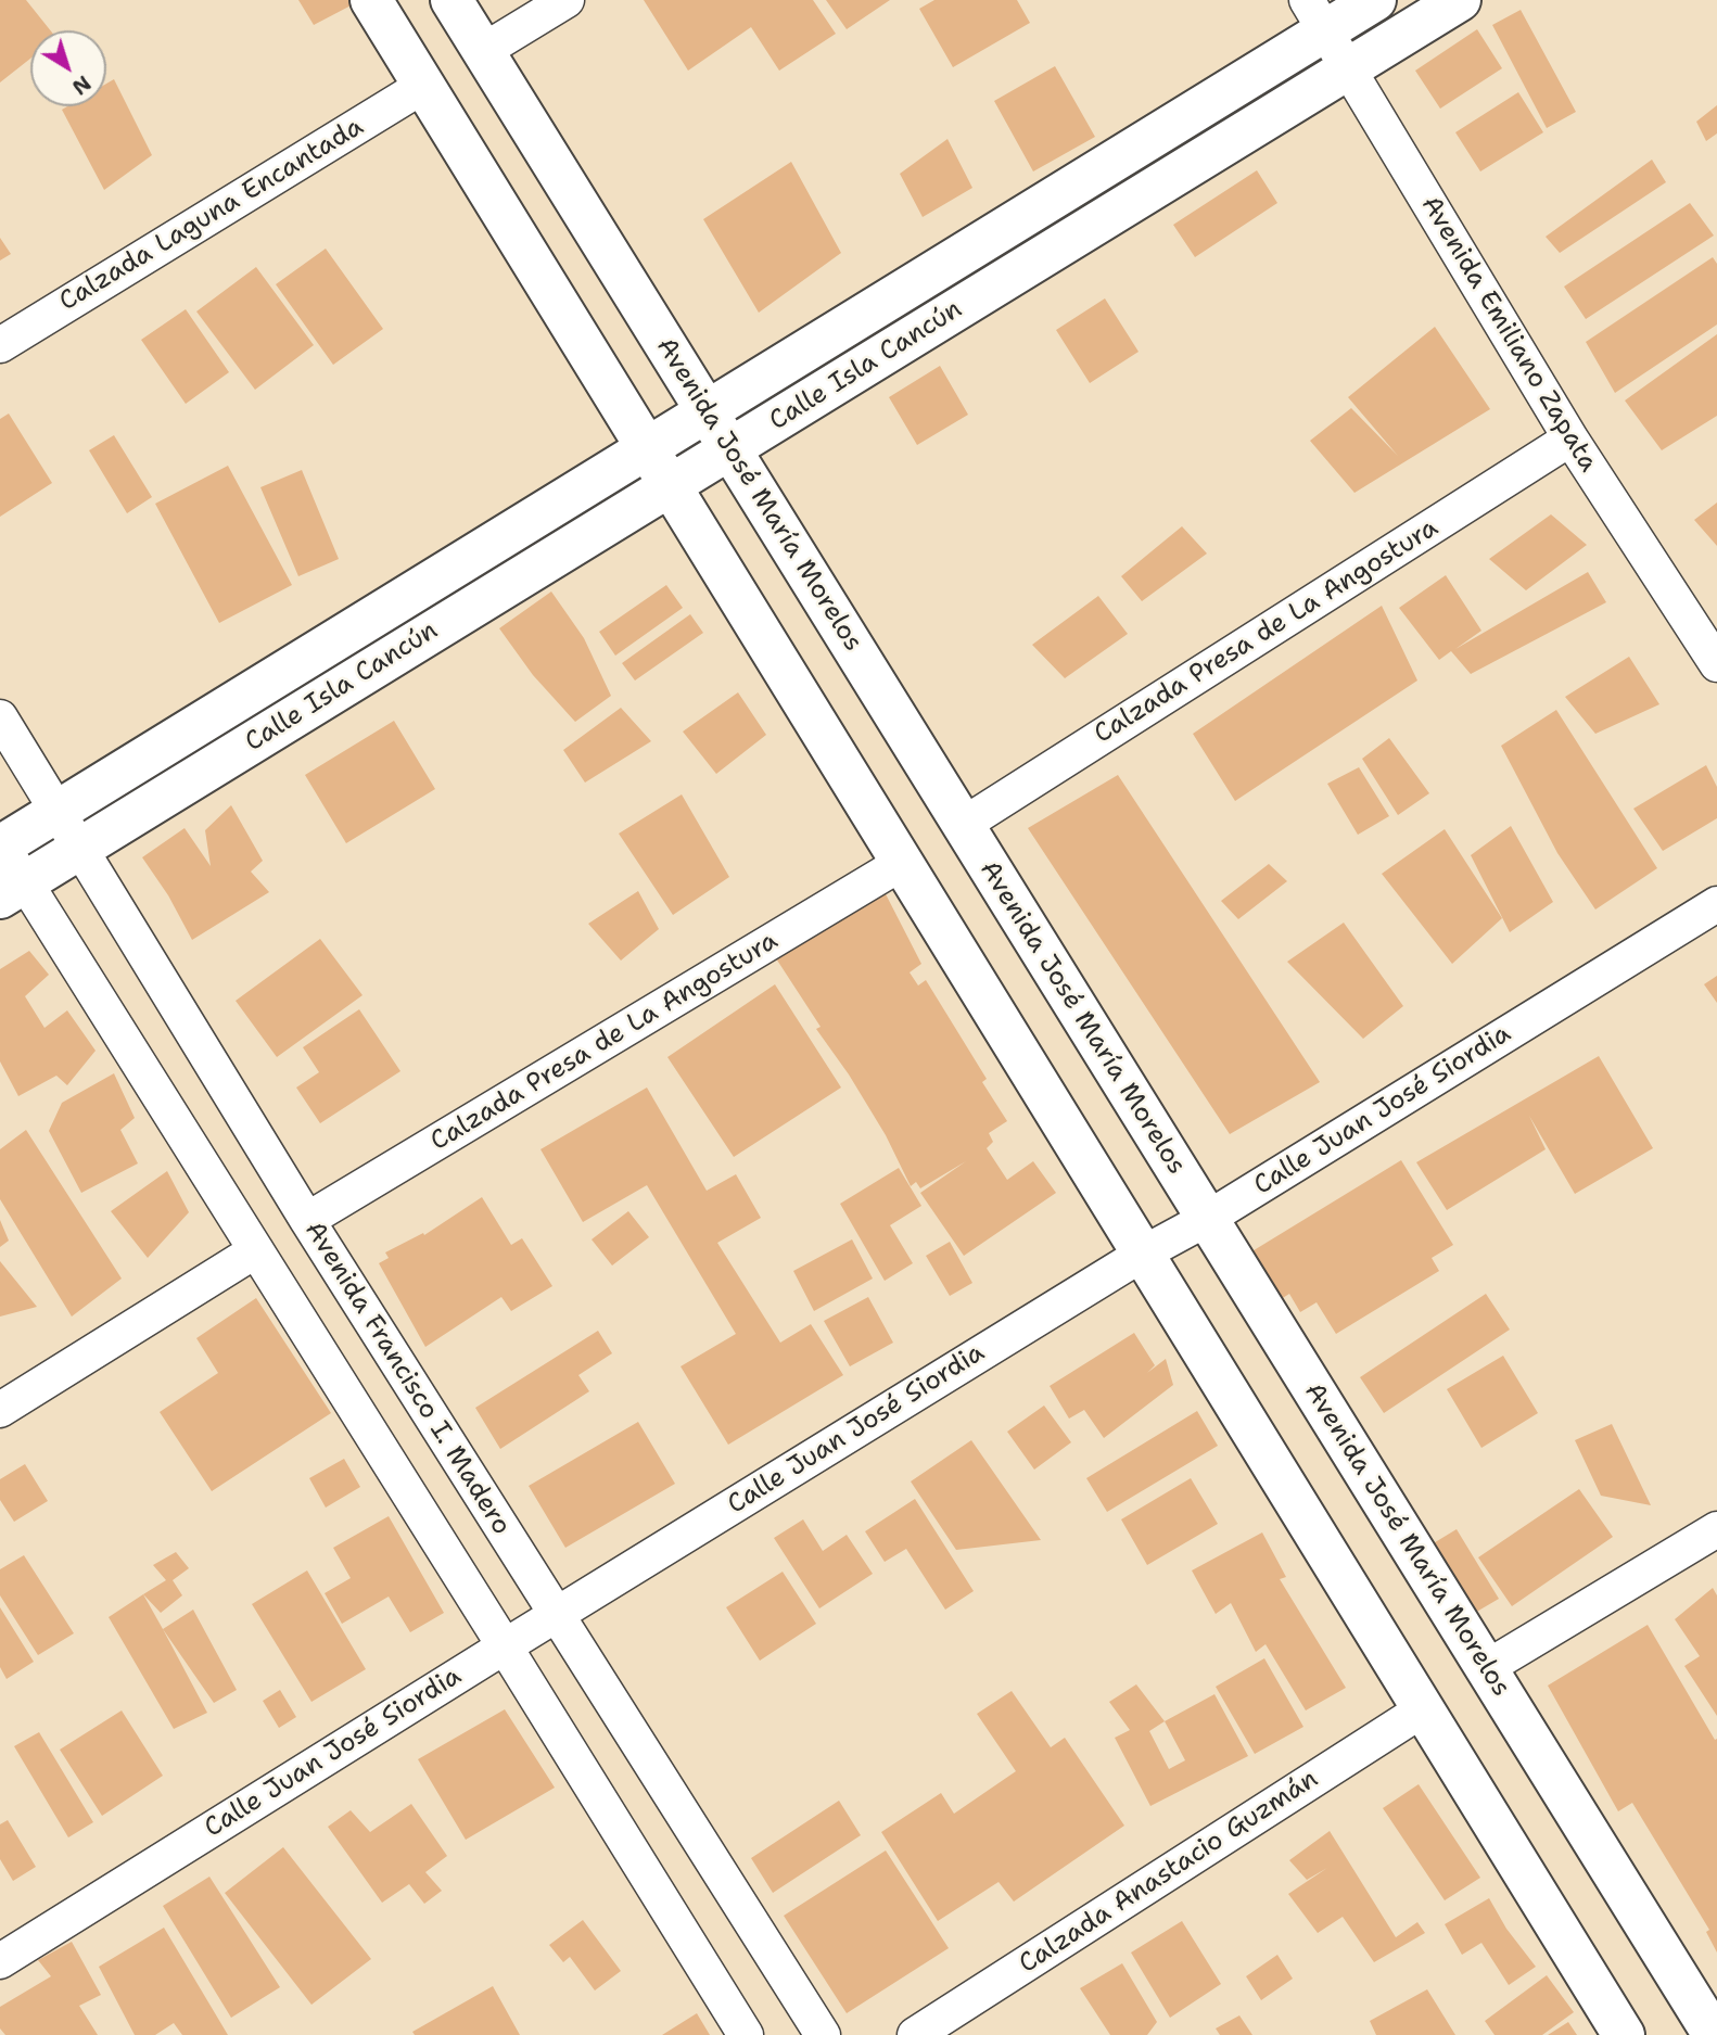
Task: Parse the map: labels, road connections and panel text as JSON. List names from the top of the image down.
{
  "streets": {
    "street": [
      "Calzada Laguna Encantada",
      "Avenida Emiliano Zapata",
      "Calle Isla Cancún",
      "Avenida José María Morelos",
      "Calzada Presa de La Angostura",
      "Calle Juan José Siordia",
      "Avenida Francisco I. Madero",
      "Calzada Anastacio Guzmán"
    ]
  },
  "crossings": [
    ["Avenida Emiliano Zapata", "Calle Isla Cancún"],
    ["Avenida Emiliano Zapata", "Calzada Presa de La Angostura"],
    ["Calle Isla Cancún", "Avenida José María Morelos"],
    ["Calle Isla Cancún", "Avenida Francisco I. Madero"],
    ["Avenida José María Morelos", "Calzada Presa de La Angostura"],
    ["Avenida José María Morelos", "Calle Juan José Siordia"],
    ["Calzada Presa de La Angostura", "Avenida Francisco I. Madero"],
    ["Calle Juan José Siordia", "Avenida Francisco I. Madero"]
  ],
  "north": "bottom right"
}
